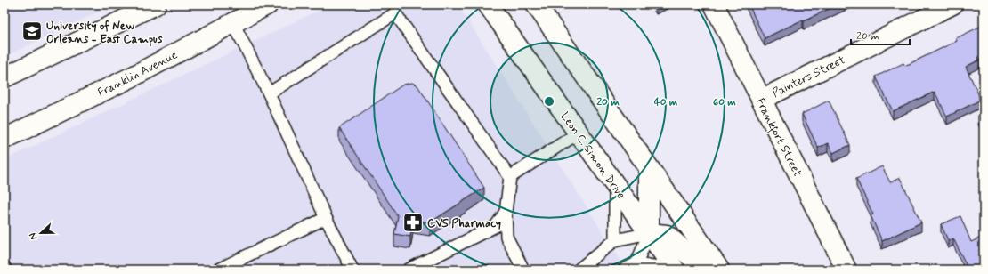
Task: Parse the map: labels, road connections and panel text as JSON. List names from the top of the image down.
{
  "streets": {
    "street": [
      "Franklin Avenue",
      "Painters Street",
      "Frankfort Street",
      "Leon C. Simon Drive"
    ]
  },
  "crossings": [
    ["Painters Street", "Frankfort Street"]
  ],
  "places": {
    "school or university": ["University of New Orleans - East Campus"],
    "pharmacy": ["CVS Pharmacy"]
  },
  "scale_bar": "20 m",
  "north": "left",
  "rings": ["20 m", "40 m", "60 m"]
}
